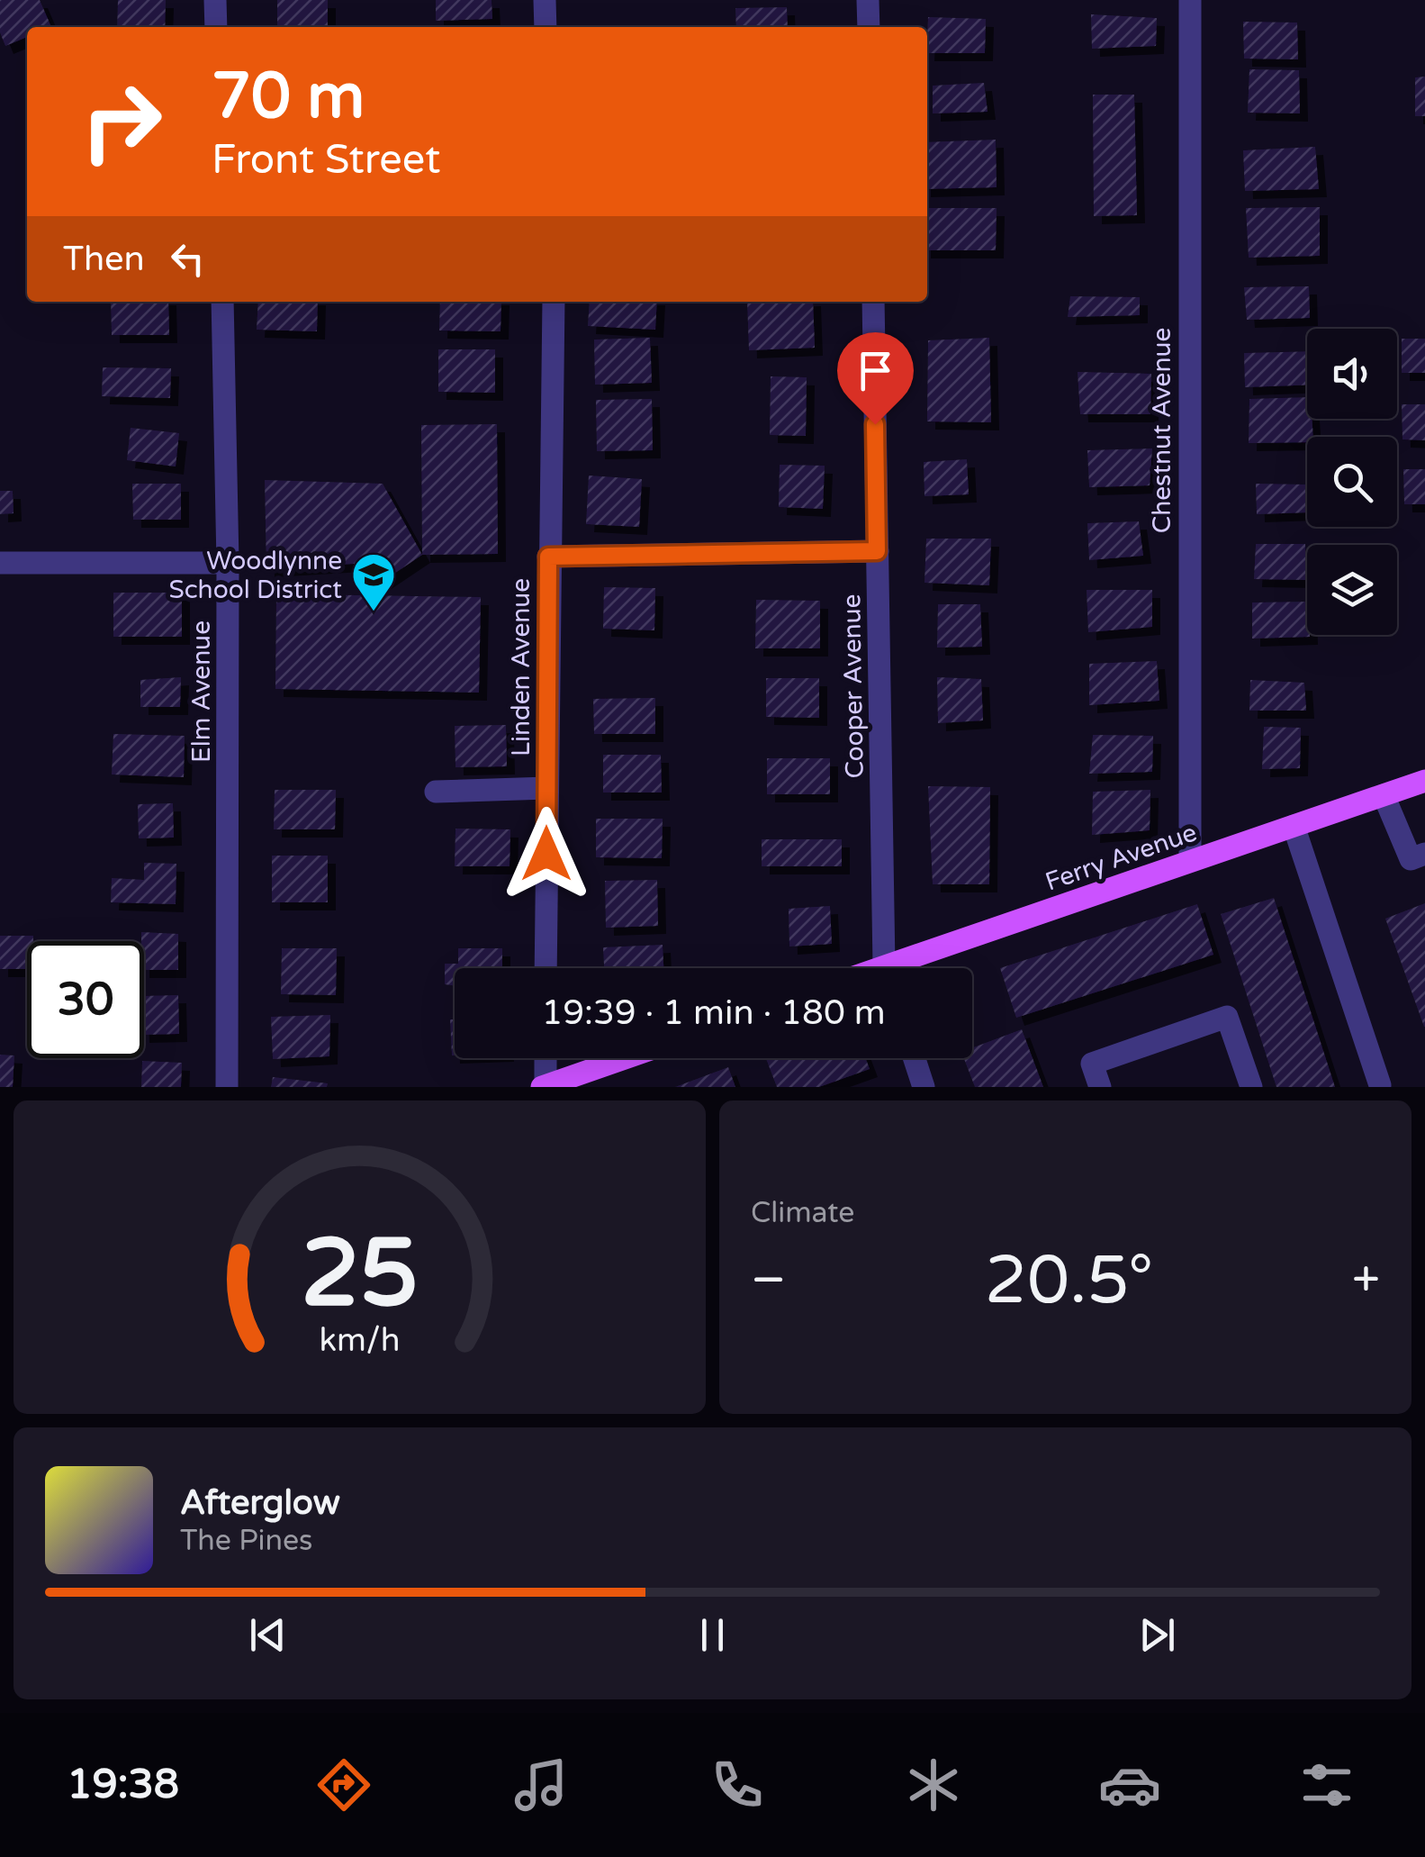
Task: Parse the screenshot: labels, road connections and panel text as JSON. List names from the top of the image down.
{
  "streets": {
    "main road": ["Ferry Avenue"],
    "street": [
      "Chestnut Avenue",
      "Linden Avenue",
      "Cooper Avenue",
      "Elm Avenue"
    ]
  },
  "crossings": [
    ["Chestnut Avenue", "Ferry Avenue"]
  ],
  "places": {
    "school or university": ["Woodlynne School District"]
  },
  "page": {
    "turn": ["70 m", "Front Street"],
    "then": "Then",
    "limit": "30",
    "trip": "19:39 · 1 min · 180 m",
    "tile": "Climate",
    "heat": ["−", "20.5°", "+"],
    "song": ["Afterglow", "The Pines"],
    "tabs": "19:38",
    "gauge": ["25", "km/h"]
  }
}
